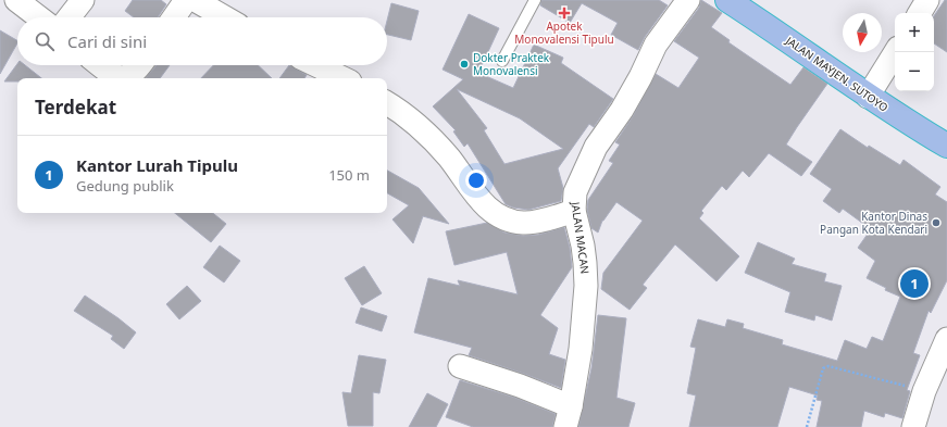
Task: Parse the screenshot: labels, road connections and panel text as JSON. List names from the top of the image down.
{
  "streets": {
    "highway": ["JALAN MAYJEN. SUTOYO"],
    "street": ["JALAN MACAN"]
  },
  "places": {
    "health": ["Apotek Monovalensi Tipulu"],
    "other": ["Dokter Praktek Monovalensi", "Kantor Dinas Pangan Kota Kendari"]
  },
  "north": "bottom",
  "page": {
    "map_buttons": ["+", "−"],
    "search": "Cari di sini",
    "heading": "Terdekat",
    "list": [
      {
        "mark": "1",
        "name": "Kantor Lurah Tipulu",
        "note": "Gedung publik",
        "value": "150 m"
      }
    ],
    "pins": "1"
  }
}
